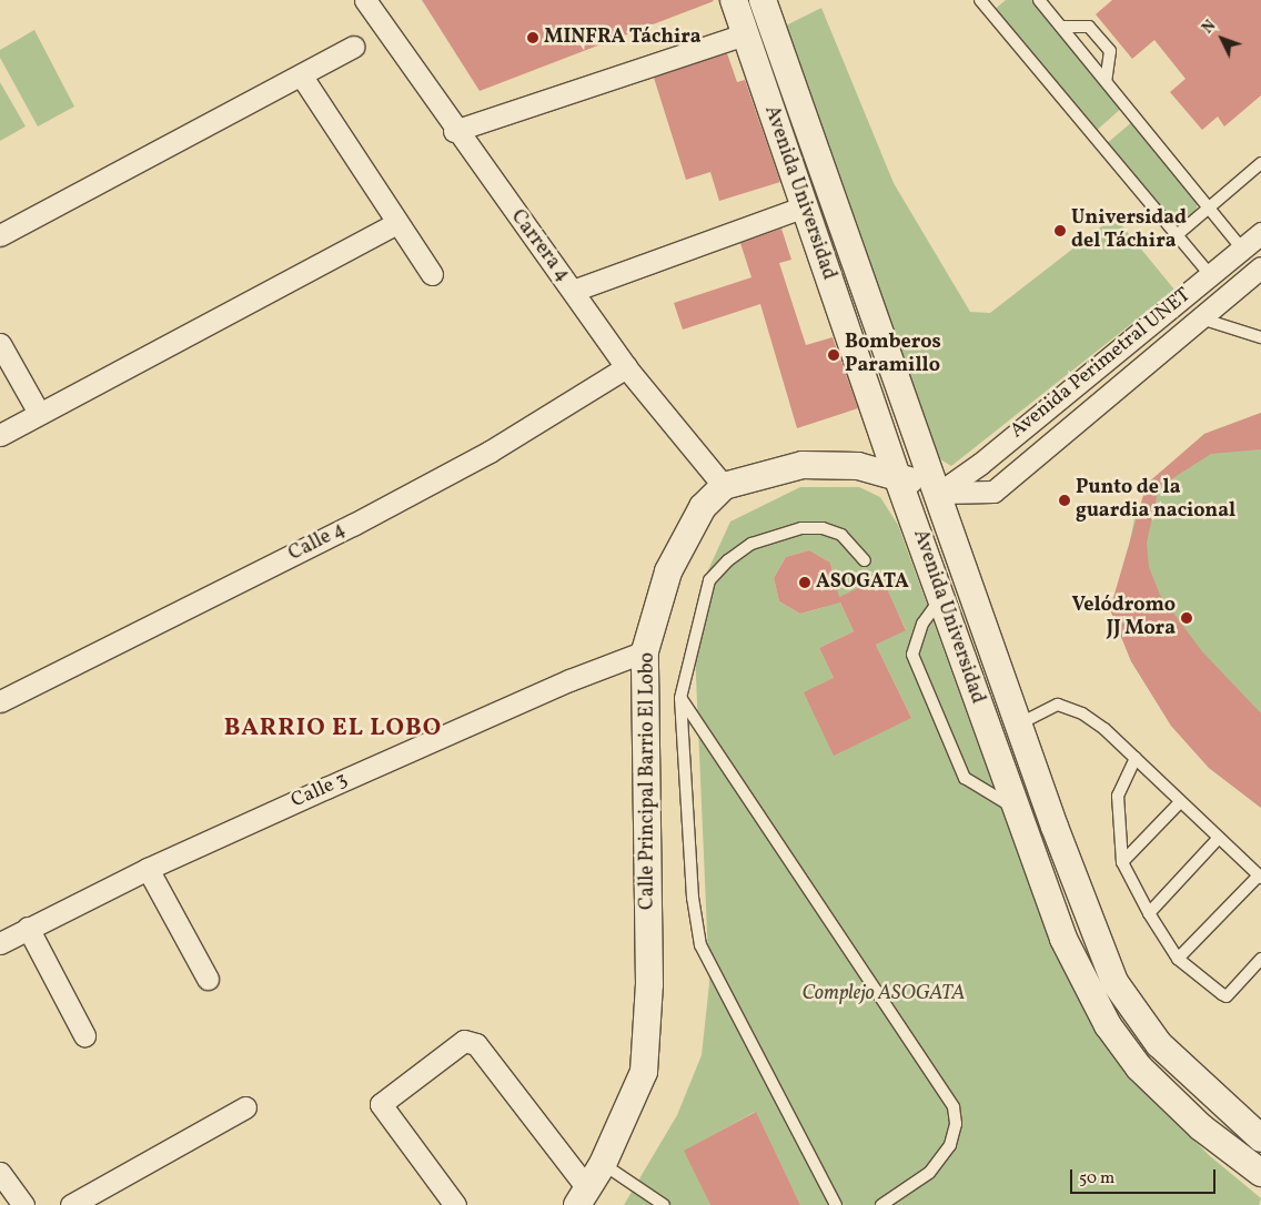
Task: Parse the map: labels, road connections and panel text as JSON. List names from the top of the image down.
{
  "streets": {
    "street": [
      "Avenida Universidad",
      "Carrera 4",
      "Avenida Perimetral UNET",
      "Calle 4",
      "Calle Principal Barrio El Lobo",
      "Calle 3"
    ]
  },
  "crossings": [
    ["Avenida Universidad", "Avenida Perimetral UNET"],
    ["Carrera 4", "Calle 4"],
    ["Carrera 4", "Calle Principal Barrio El Lobo"],
    ["Calle Principal Barrio El Lobo", "Calle 3"]
  ],
  "districts": ["BARRIO EL LOBO"],
  "parks": ["Complejo ASOGATA"],
  "places": [
    "MINFRA Táchira",
    "Universidad del Táchira",
    "Bomberos Paramillo",
    "Punto de la guardia nacional",
    "ASOGATA",
    "Velódromo JJ Mora"
  ],
  "scale_bar": "50 m",
  "north": "top left"
}
